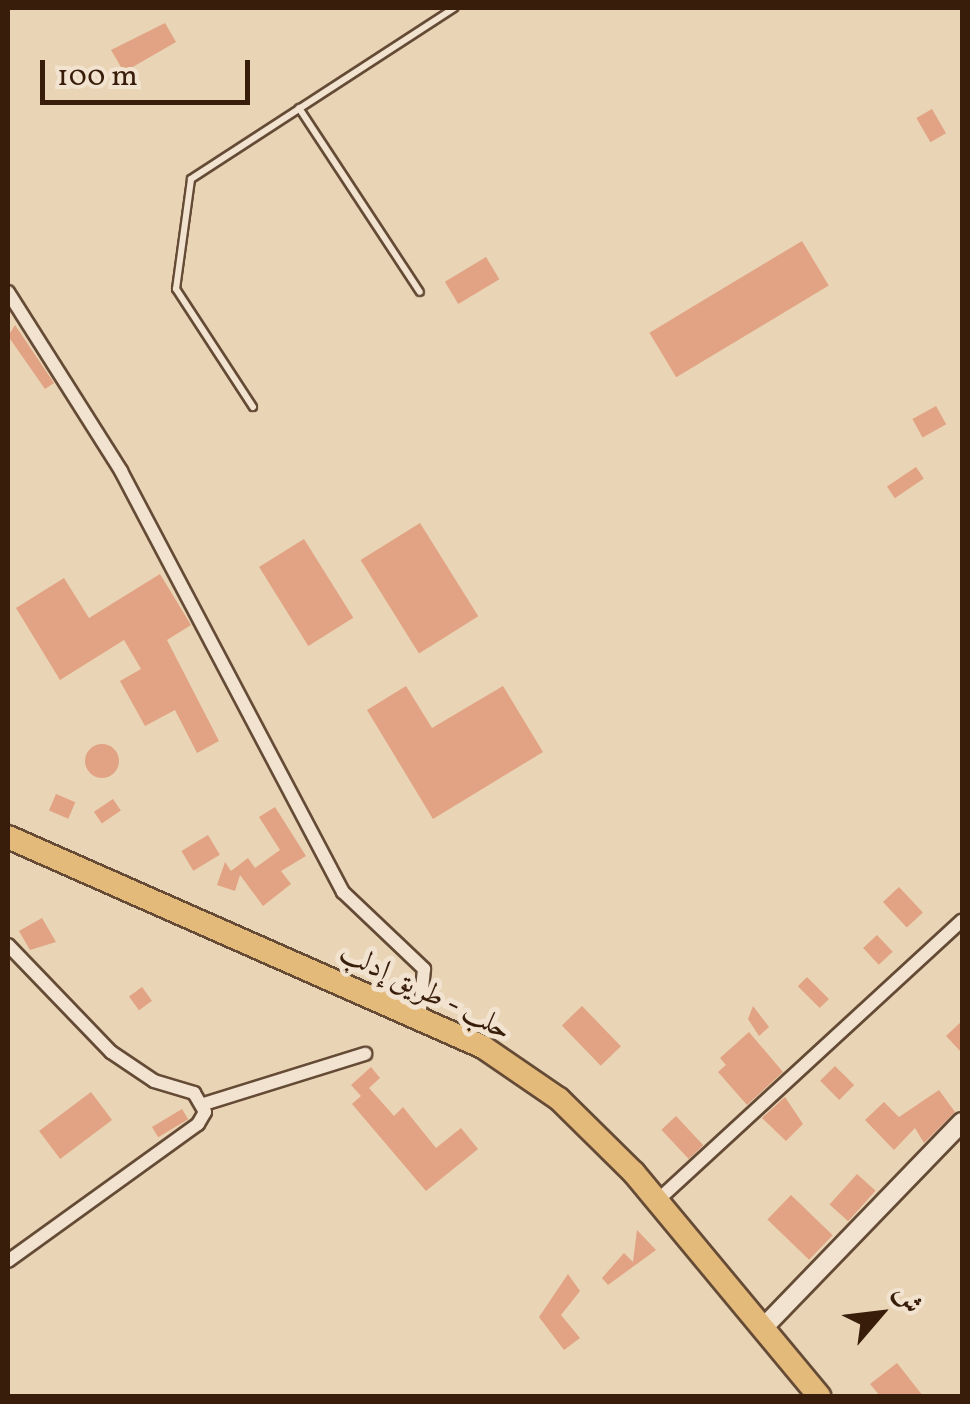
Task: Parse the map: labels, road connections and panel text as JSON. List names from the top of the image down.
{
  "streets": {
    "highway": ["حلب - طريق إدلب"]
  },
  "scale_bar": "100 m",
  "north": "top right"
}
